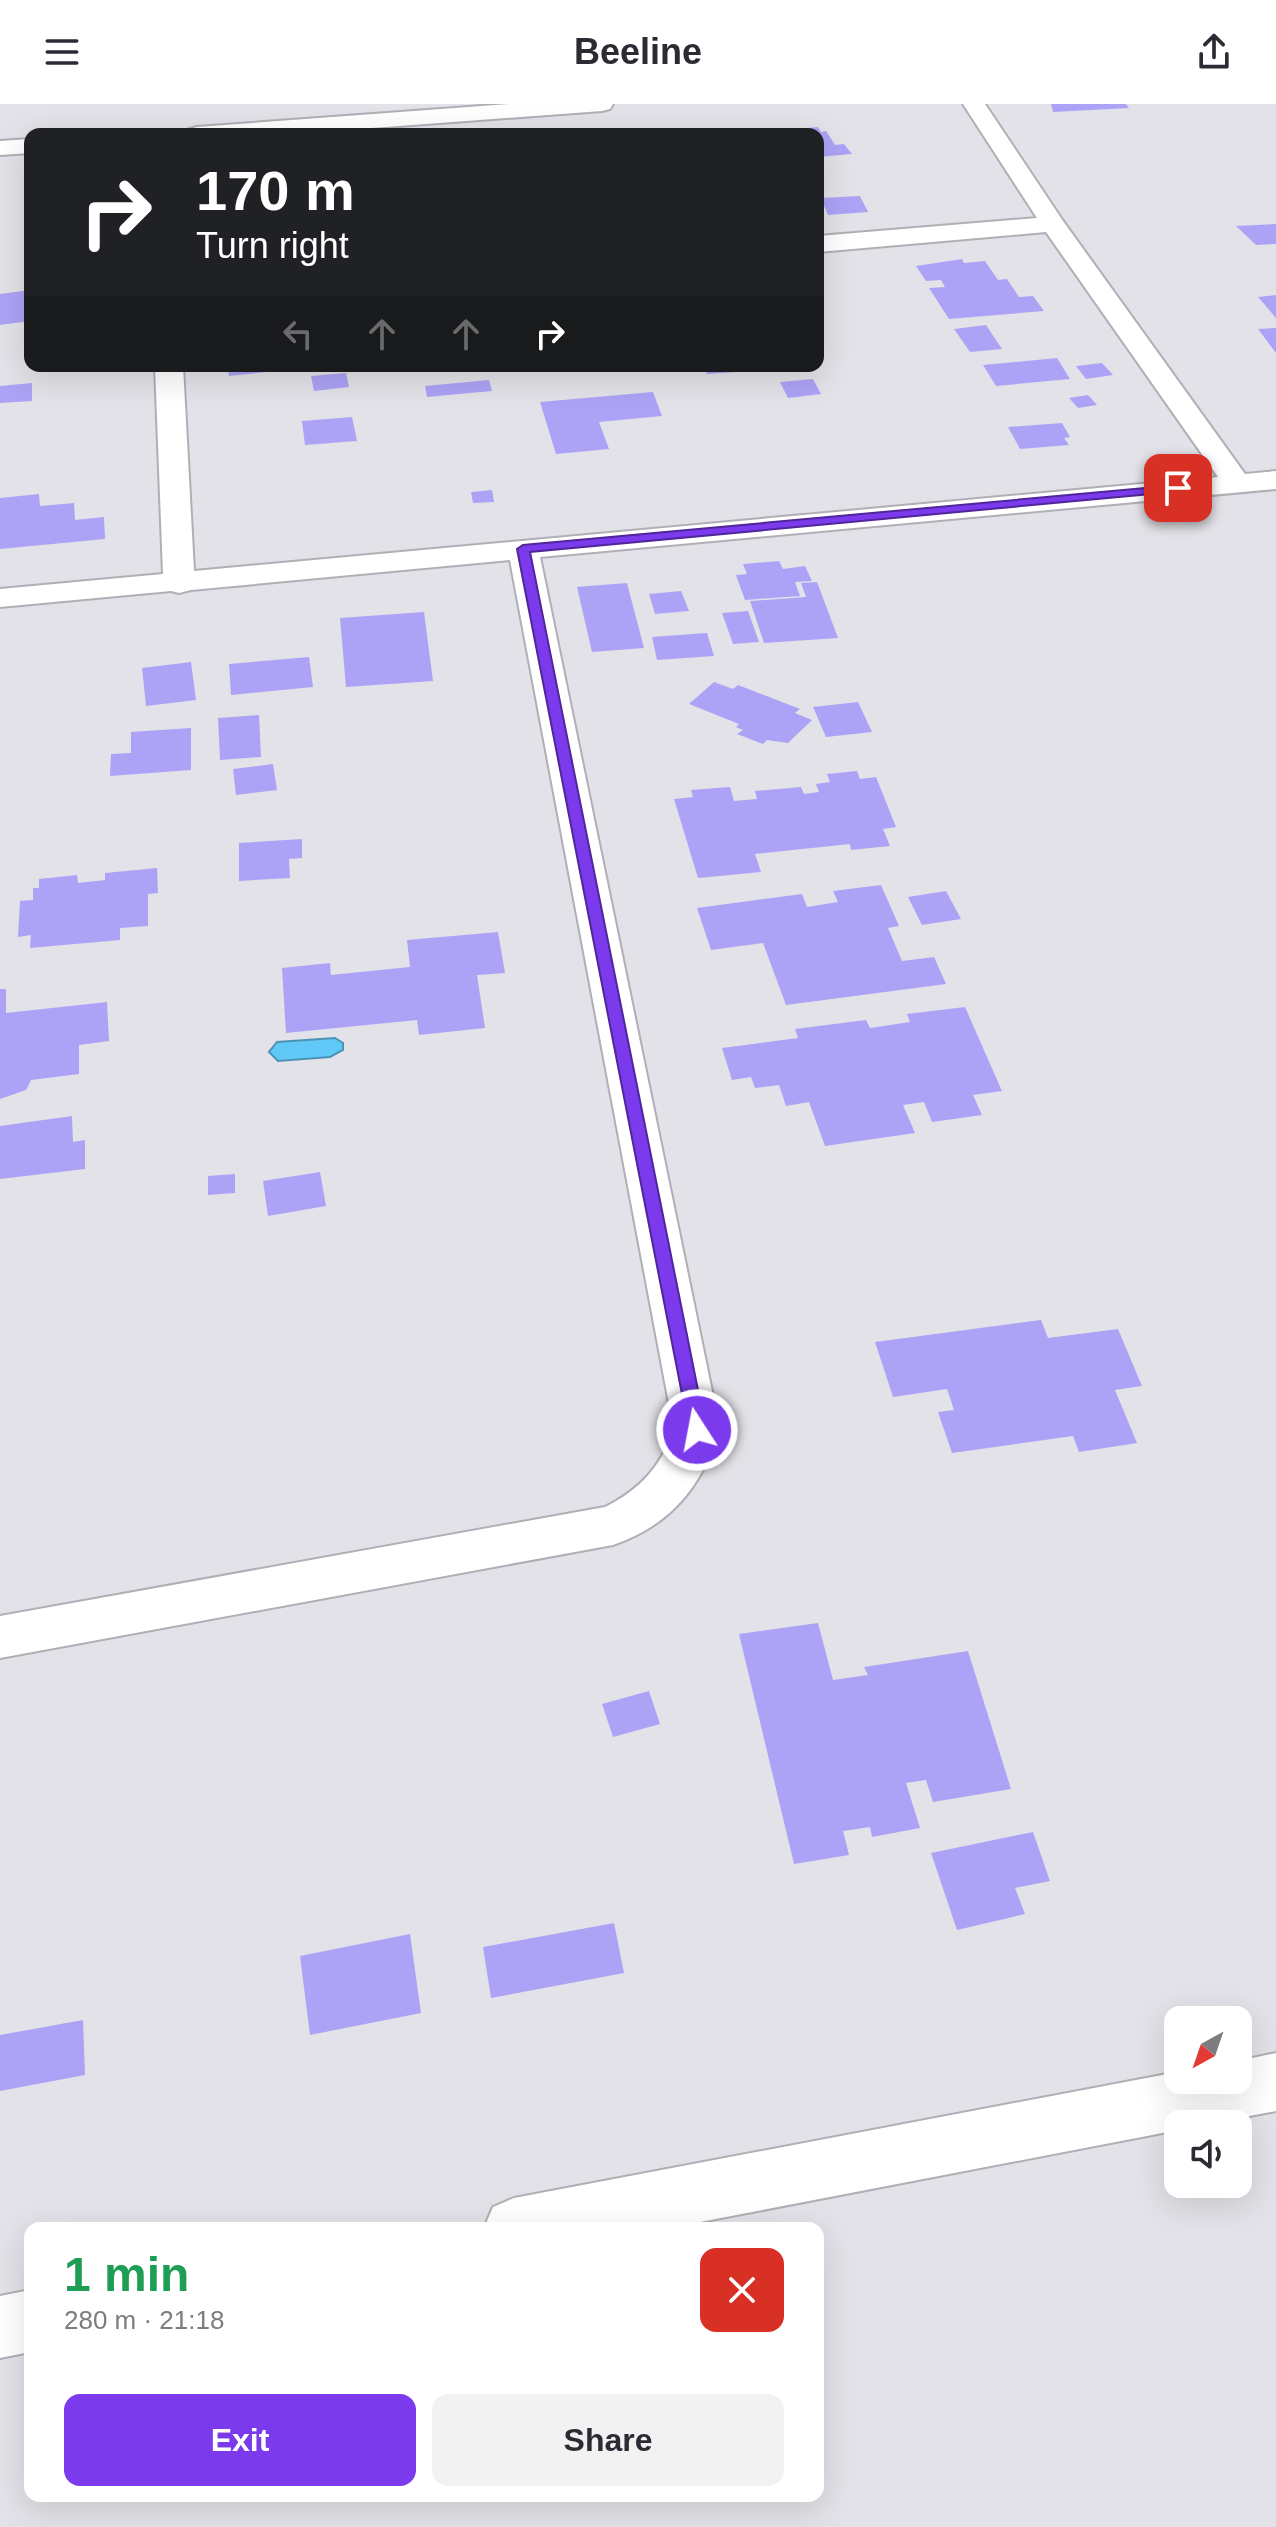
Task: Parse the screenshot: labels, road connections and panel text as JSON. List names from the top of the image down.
{
  "north": "bottom left",
  "page": {
    "header": "Beeline",
    "turn": ["170 m", "Turn right"],
    "heading": ["1 min", "280 m · 21:18"],
    "buttons": ["Exit", "Share"]
  }
}
